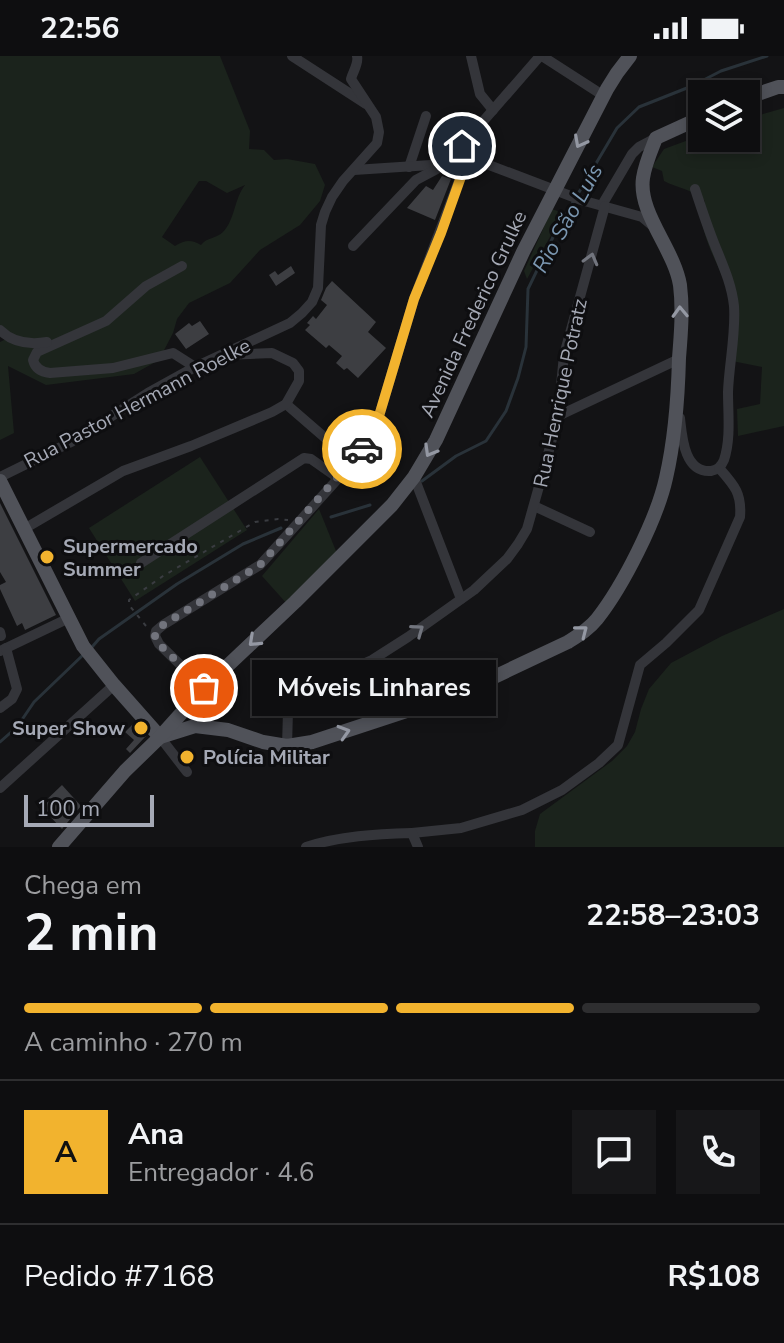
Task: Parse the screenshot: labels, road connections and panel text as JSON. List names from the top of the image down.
{
  "streets": {
    "main road": ["Avenida Frederico Grulke"],
    "street": ["Rua Henrique Potratz", "Rua Pastor Hermann Roelke"]
  },
  "one_way": ["Avenida Frederico Grulke", "Rua Henrique Potratz"],
  "water": ["Rio São Luís"],
  "places": [
    "Supermercado Summer",
    "Móveis Linhares",
    "Super Show",
    "Polícia Militar"
  ],
  "scale_bar": "100 m",
  "page": {
    "status": "22:56",
    "bubble": "Móveis Linhares",
    "scale": "100 m",
    "heading": ["2 min", "Chega em", "22:58–23:03"],
    "panel": [
      "Ana",
      "Entregador · 4.6",
      "Pedido #7168",
      "R$108"
    ],
    "bar": "A caminho · 270 m",
    "round": "A"
  }
}
